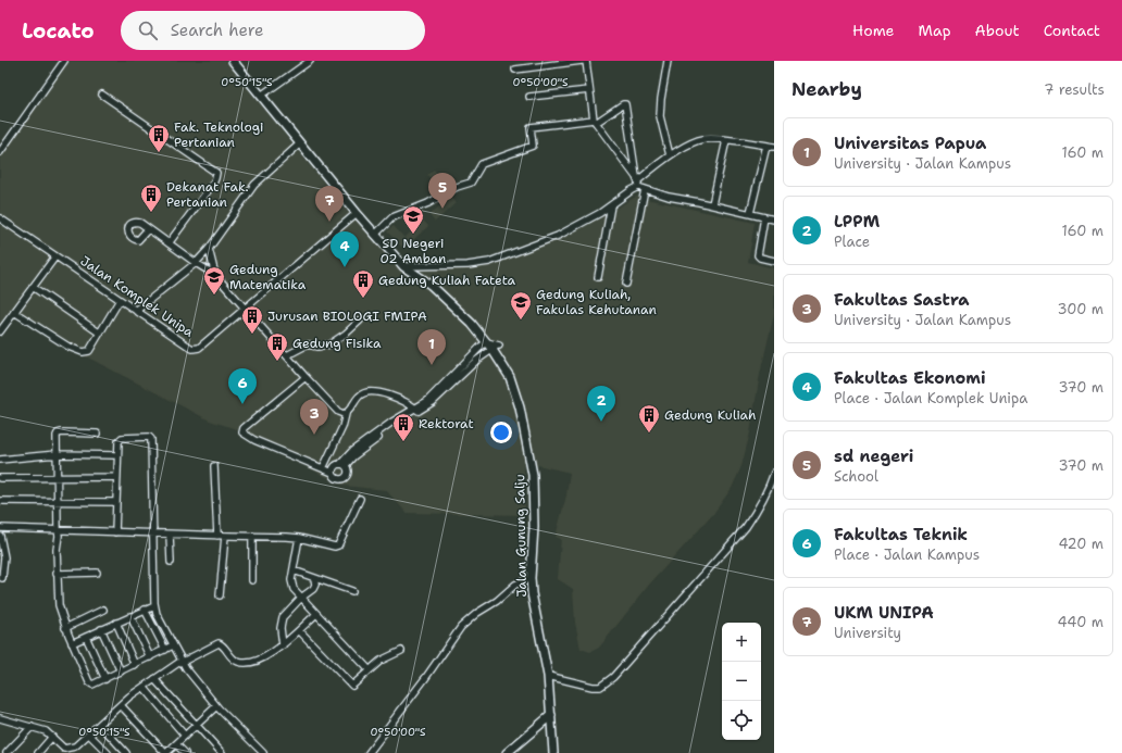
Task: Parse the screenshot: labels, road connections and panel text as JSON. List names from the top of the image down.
{
  "streets": {
    "main road": ["Jalan Gunung Salju"],
    "street": ["Jalan Komplek Unipa"]
  },
  "crossings": [
    ["Jalan Komplek Unipa", "Jalan Gunung Salju"]
  ],
  "places": {
    "building": [
      "Fak. Teknologi Pertanian",
      "Dekanat Fak. Pertanian",
      "Gedung Kuliah Fateta",
      "Jurusan BIOLOGI FMIPA",
      "Gedung Fisika",
      "Gedung Kuliah",
      "Rektorat"
    ],
    "school or university": ["SD Negeri 02 Amban", "Gedung Matematika", "Gedung Kuliah, Fakulas Kehutanan"]
  },
  "page": {
    "header": "Locato",
    "search": "Search here",
    "nav": [
      "Home",
      "Map",
      "About",
      "Contact"
    ],
    "heading": ["Nearby", "7 results"],
    "list": [
      {
        "mark": "1",
        "name": "Universitas Papua",
        "note": "University · Jalan Kampus",
        "value": "160 m"
      },
      {
        "mark": "2",
        "name": "LPPM",
        "note": "Place",
        "value": "160 m"
      },
      {
        "mark": "3",
        "name": "Fakultas Sastra",
        "note": "University · Jalan Kampus",
        "value": "300 m"
      },
      {
        "mark": "4",
        "name": "Fakultas Ekonomi",
        "note": "Place · Jalan Komplek Unipa",
        "value": "370 m"
      },
      {
        "mark": "5",
        "name": "sd negeri",
        "note": "School",
        "value": "370 m"
      },
      {
        "mark": "6",
        "name": "Fakultas Teknik",
        "note": "Place · Jalan Kampus",
        "value": "420 m"
      },
      {
        "mark": "7",
        "name": "UKM UNIPA",
        "note": "University",
        "value": "440 m"
      }
    ],
    "pins": [
      "5",
      "7",
      "4",
      "1",
      "6",
      "2",
      "3"
    ],
    "map_buttons": ["+", "−"]
  },
  "coordinates": ["0°50'15\"S", "0°50'00\"S"]
}
